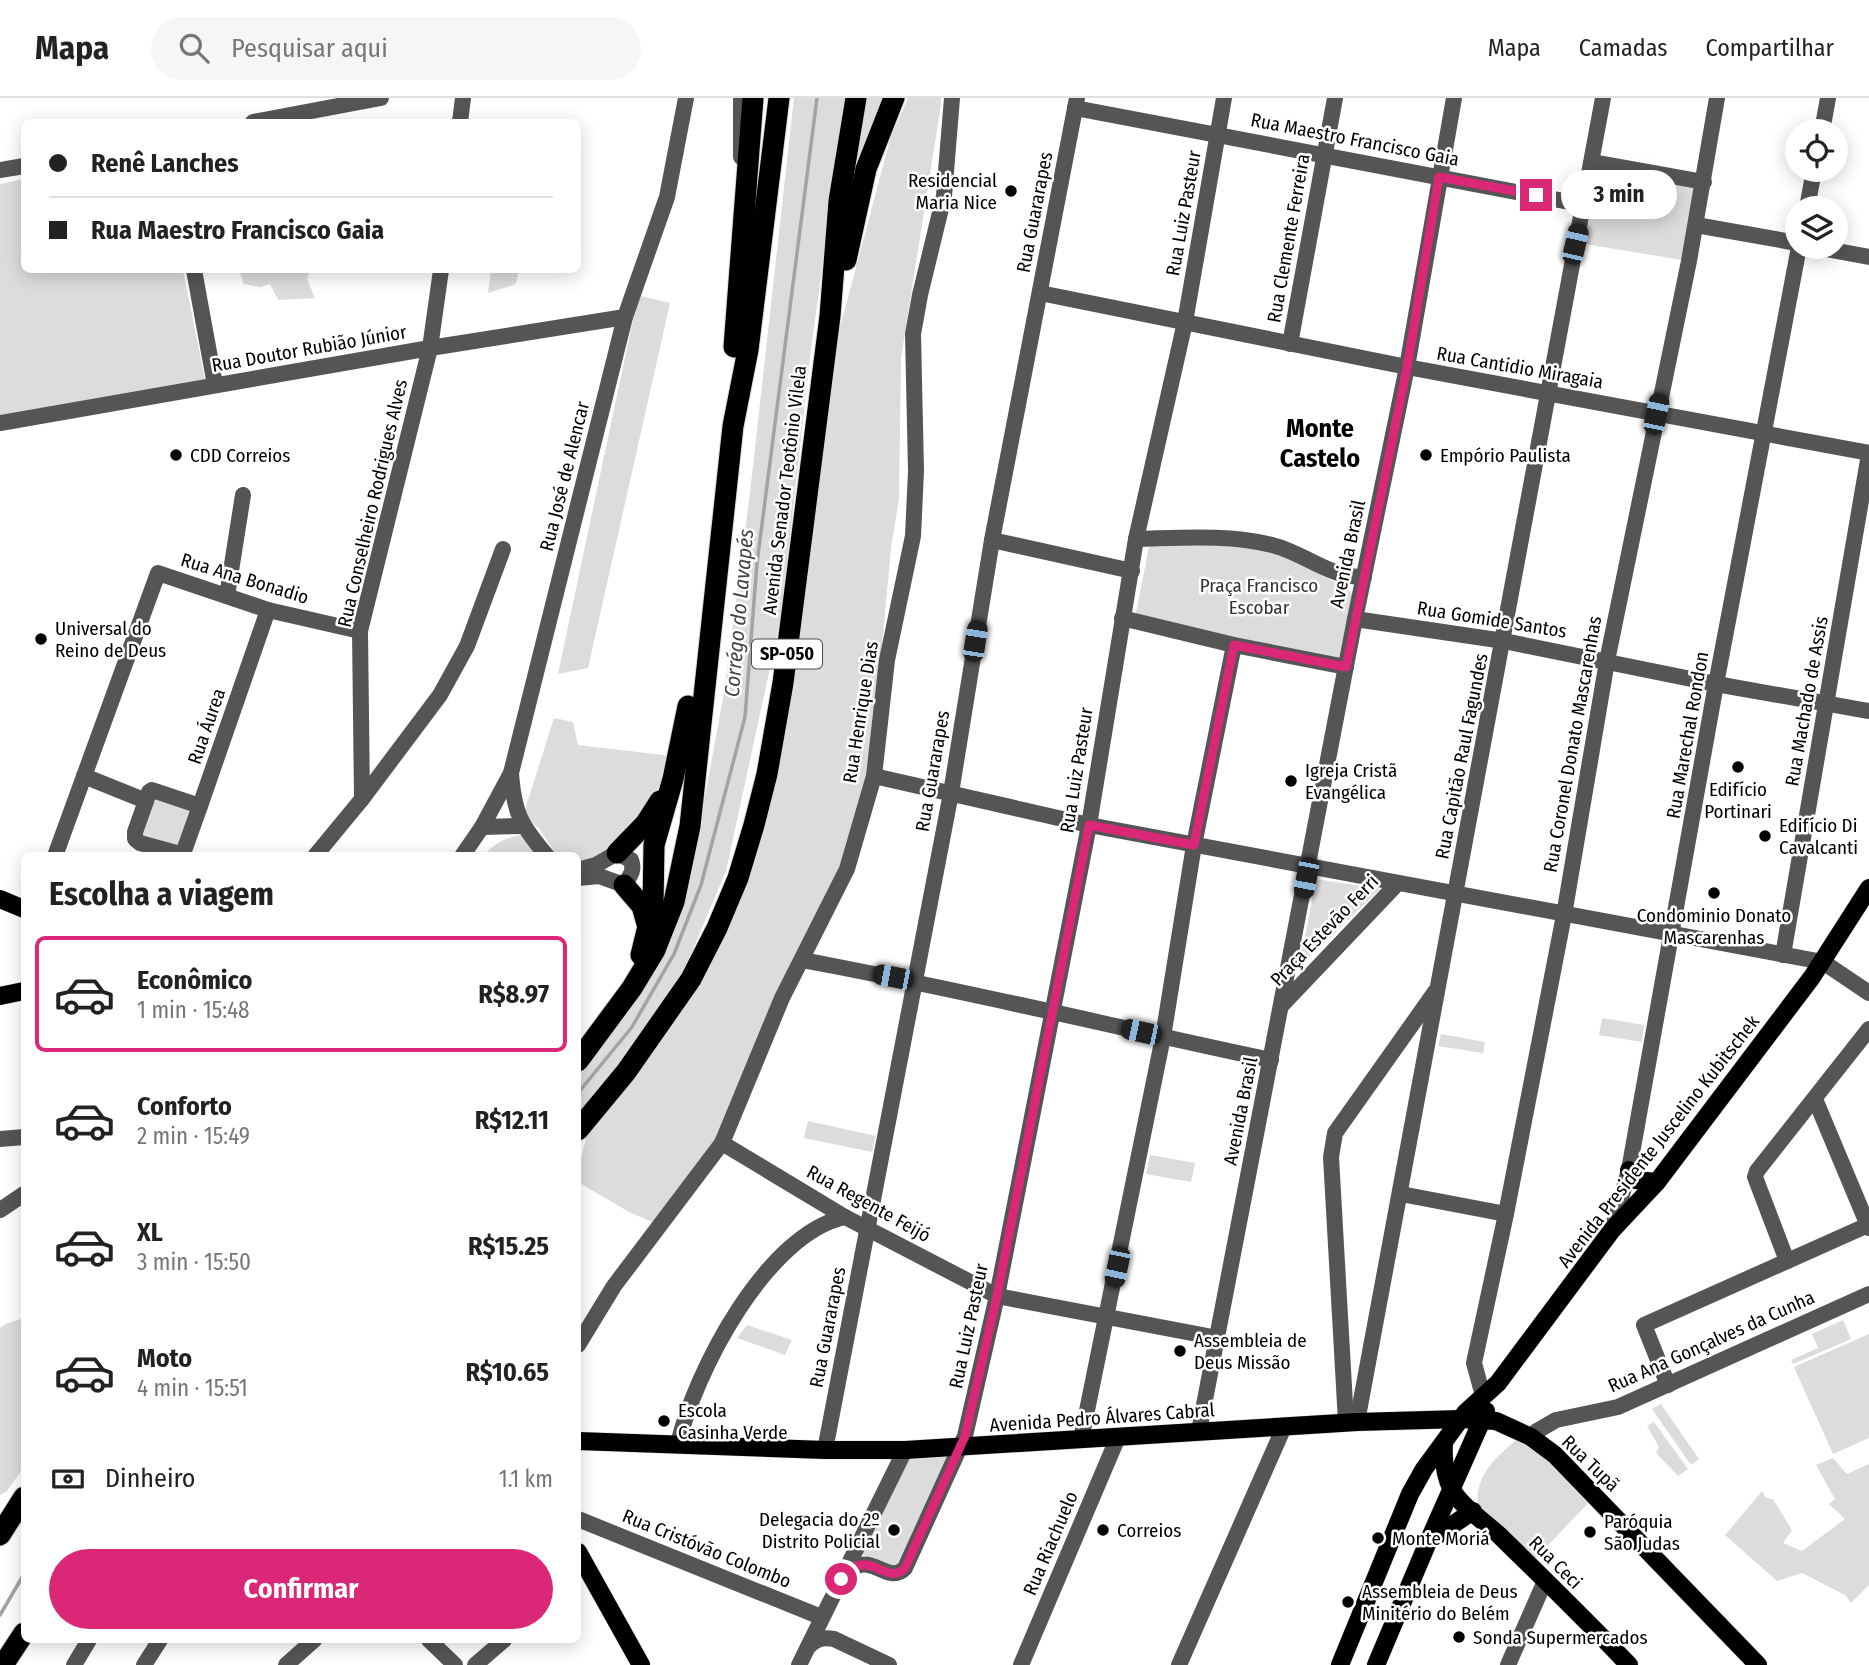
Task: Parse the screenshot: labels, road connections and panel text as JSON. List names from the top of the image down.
{
  "streets": {
    "highway": ["Avenida Senador Teotônio Vilela", "SP-050"],
    "main road": [
      "Avenida Presidente Juscelino Kubitschek",
      "Avenida Pedro Álvares Cabral",
      "Rua Tupã",
      "Rua Ceci"
    ],
    "street": [
      "Rua Maestro Francisco Gaia",
      "Rua Guararapes",
      "Rua Luiz Pasteur",
      "Rua Clemente Ferreira",
      "Rua Doutor Rubião Júnior",
      "Rua Cantidio Miragaia",
      "Rua José de Alencar",
      "Rua Conselheiro Rodrigues Alves",
      "Avenida Brasil",
      "Rua Ana Bonadio",
      "Rua Gomide Santos",
      "Rua Machado de Assis",
      "Rua Henrique Dias",
      "Rua Áurea",
      "Rua Marechal Rondon",
      "Rua Coronel Donato Mascarenhas",
      "Rua Capitão Raul Fagundes",
      "Praça Estevão Ferri",
      "Rua Regente Feijó",
      "Rua Ana Gonçalves da Cunha",
      "Rua Riachuelo",
      "Rua Cristóvão Colombo"
    ]
  },
  "crossings": [
    ["Rua Maestro Francisco Gaia", "Rua Guararapes"],
    ["Rua Maestro Francisco Gaia", "Rua Luiz Pasteur"],
    ["Rua Maestro Francisco Gaia", "Rua Clemente Ferreira"],
    ["Rua Maestro Francisco Gaia", "Avenida Brasil"],
    ["Rua Maestro Francisco Gaia", "Rua Capitão Raul Fagundes"],
    ["Rua Guararapes", "Rua Cantidio Miragaia"],
    ["Rua Guararapes", "Rua Regente Feijó"],
    ["Rua Guararapes", "Avenida Pedro Álvares Cabral"],
    ["Rua Luiz Pasteur", "Rua Cantidio Miragaia"],
    ["Rua Luiz Pasteur", "Rua Regente Feijó"],
    ["Rua Luiz Pasteur", "Avenida Pedro Álvares Cabral"],
    ["Rua Clemente Ferreira", "Rua Cantidio Miragaia"],
    ["Rua Doutor Rubião Júnior", "Rua José de Alencar"],
    ["Rua Doutor Rubião Júnior", "Rua Conselheiro Rodrigues Alves"],
    ["Rua Cantidio Miragaia", "Avenida Brasil"],
    ["Rua Cantidio Miragaia", "Rua Machado de Assis"],
    ["Rua Cantidio Miragaia", "Rua Marechal Rondon"],
    ["Rua Cantidio Miragaia", "Rua Coronel Donato Mascarenhas"],
    ["Rua Cantidio Miragaia", "Rua Capitão Raul Fagundes"],
    ["Rua Conselheiro Rodrigues Alves", "Rua Ana Bonadio"],
    ["Avenida Brasil", "Rua Gomide Santos"],
    ["Avenida Brasil", "Praça Estevão Ferri"],
    ["Avenida Brasil", "Rua Regente Feijó"],
    ["Avenida Brasil", "Avenida Pedro Álvares Cabral"],
    ["Rua Ana Bonadio", "Rua Áurea"],
    ["Rua Gomide Santos", "Rua Machado de Assis"],
    ["Rua Gomide Santos", "Rua Marechal Rondon"],
    ["Rua Gomide Santos", "Rua Coronel Donato Mascarenhas"],
    ["Rua Gomide Santos", "Rua Capitão Raul Fagundes"],
    ["Rua Henrique Dias", "Rua Regente Feijó"],
    ["Rua Marechal Rondon", "Avenida Presidente Juscelino Kubitschek"],
    ["Rua Coronel Donato Mascarenhas", "Avenida Presidente Juscelino Kubitschek"],
    ["Rua Capitão Raul Fagundes", "Avenida Pedro Álvares Cabral"],
    ["Avenida Presidente Juscelino Kubitschek", "Avenida Pedro Álvares Cabral"],
    ["Avenida Presidente Juscelino Kubitschek", "Rua Tupã"],
    ["Avenida Presidente Juscelino Kubitschek", "Rua Ceci"],
    ["Rua Ana Gonçalves da Cunha", "Rua Tupã"],
    ["Avenida Pedro Álvares Cabral", "Rua Tupã"],
    ["Avenida Pedro Álvares Cabral", "Rua Riachuelo"]
  ],
  "districts": ["Monte Castelo"],
  "water": ["Corrégo do Lavapés"],
  "parks": ["Praça Francisco Escobar"],
  "places": [
    "Residencial Maria Nice",
    "CDD Correios",
    "Empório Paulista",
    "Universal do Reino de Deus",
    "Edifício Portinari",
    "Igreja Cristã Evangélica",
    "Edifício Di Cavalcanti",
    "Condominio Donato Mascarenhas",
    "Assembleia de Deus Missão",
    "Escola Casinha Verde",
    "Delegacia do 2º Distrito Policial",
    "Correios",
    "Paróquia São Judas",
    "Monte Moriá",
    "Assembleia de Deus Minitério do Belém",
    "Sonda Supermercados"
  ],
  "page": {
    "header": "Mapa",
    "search": "Pesquisar aqui",
    "nav": ["Mapa", "Camadas", "Compartilhar"],
    "banner": ["Renê Lanches", "Rua Maestro Francisco Gaia"],
    "bubble": "3 min",
    "heading": "Escolha a viagem",
    "list": [
      {
        "name": "Econômico",
        "note": "1 min · 15:48",
        "value": "R$8.97"
      },
      {
        "name": "Conforto",
        "note": "2 min · 15:49",
        "value": "R$12.11"
      },
      {
        "name": "XL",
        "note": "3 min · 15:50",
        "value": "R$15.25"
      },
      {
        "name": "Moto",
        "note": "4 min · 15:51",
        "value": "R$10.65"
      }
    ],
    "pay": ["Dinheiro", "1.1 km"],
    "buttons": "Confirmar"
  }
}
